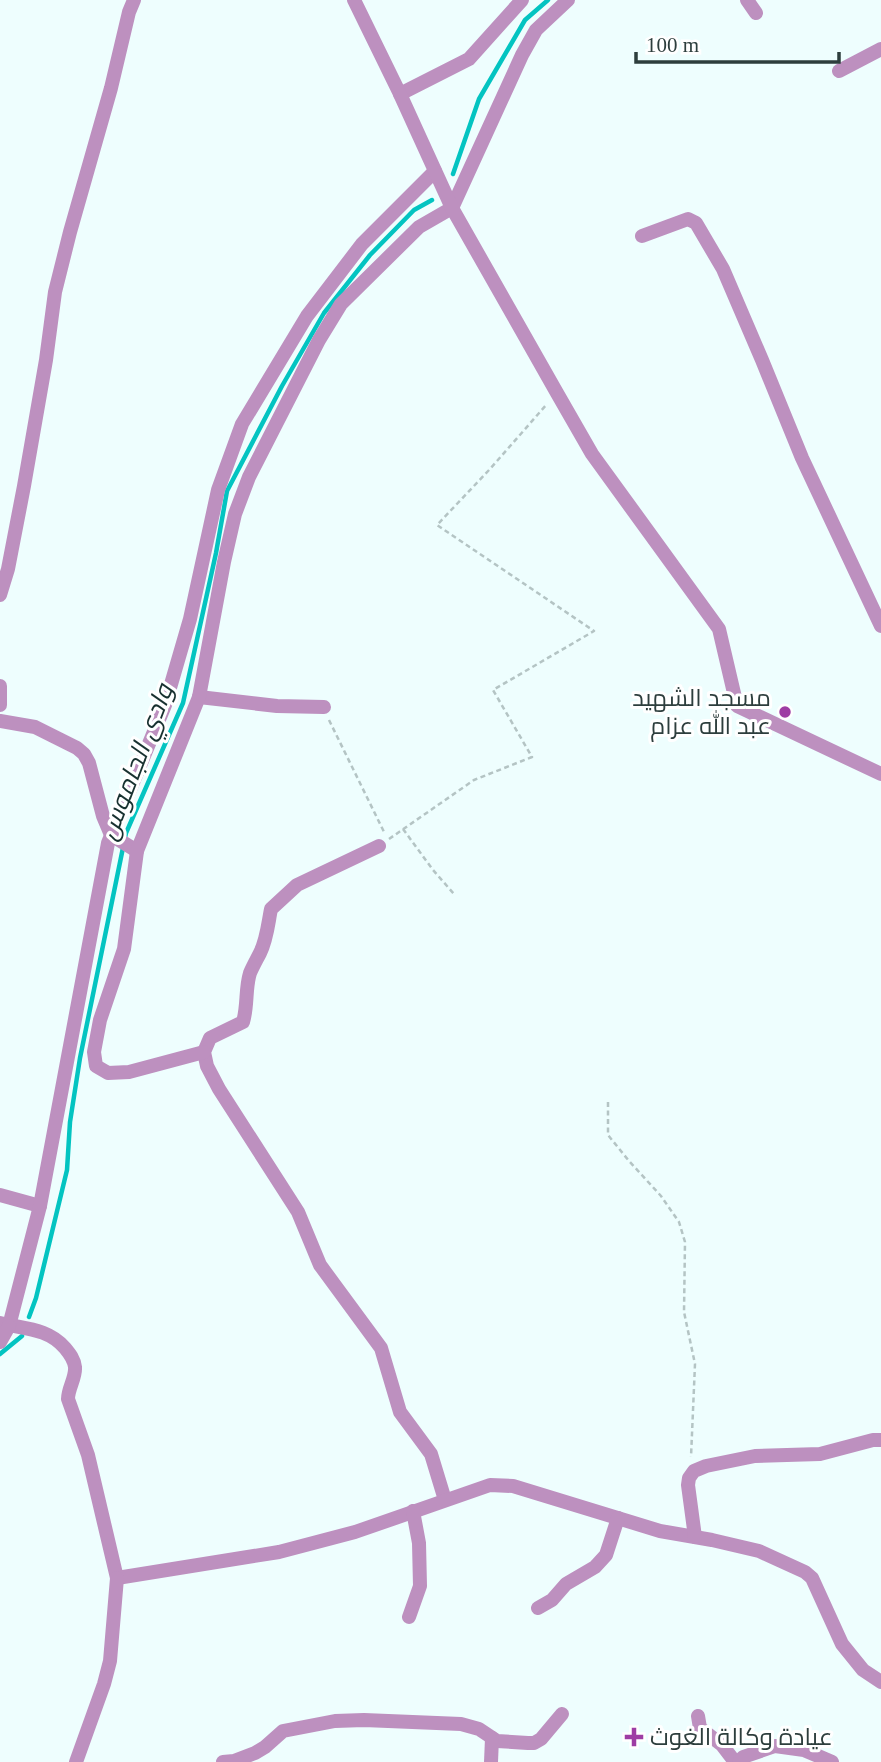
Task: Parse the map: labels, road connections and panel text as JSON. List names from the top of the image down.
{
  "water": ["وادي الجاموس"],
  "places": {
    "other": ["مسجد الشهيد عبد الله عزام"],
    "health": ["عيادة وكالة الغوث"]
  },
  "scale_bar": "100 m"
}
